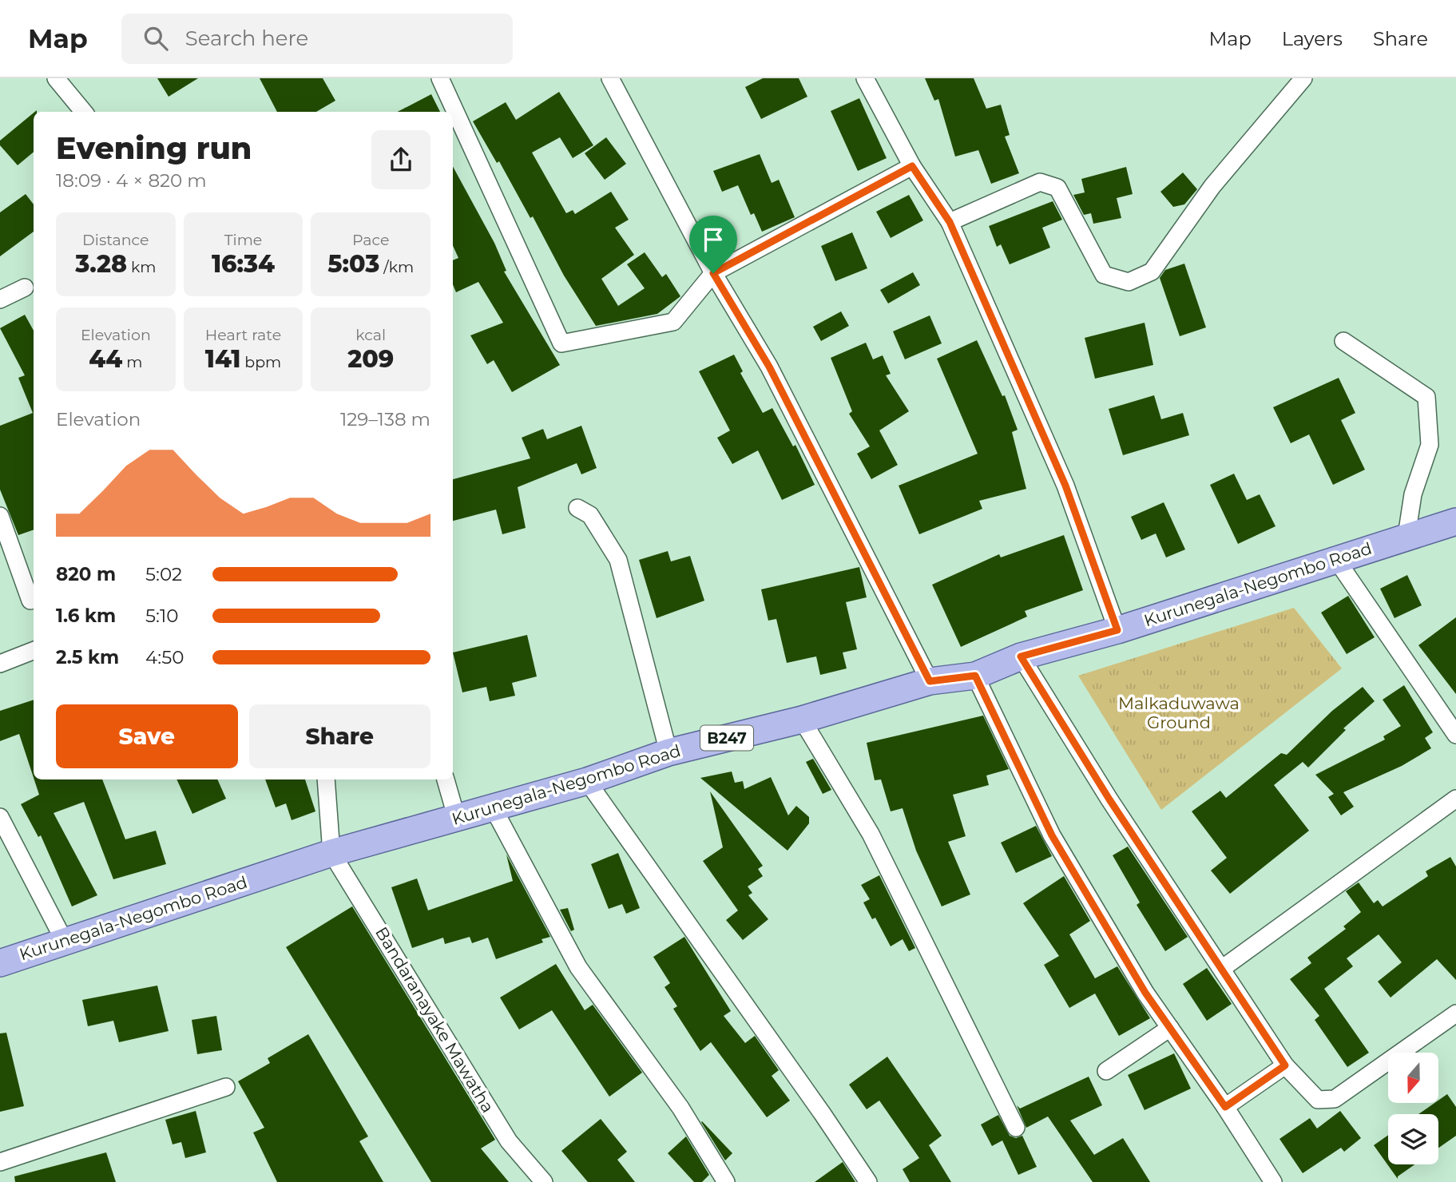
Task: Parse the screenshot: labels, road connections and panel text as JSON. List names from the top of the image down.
{
  "streets": {
    "main road": ["Kurunegala-Negombo Road", "B247"],
    "street": ["Bandaranayake Mawatha"]
  },
  "crossings": [
    ["Kurunegala-Negombo Road", "Bandaranayake Mawatha"]
  ],
  "parks": ["Malkaduwawa Ground"],
  "north": "bottom",
  "page": {
    "header": "Map",
    "search": "Search here",
    "nav": ["Map", "Layers", "Share"],
    "heading": ["Evening run", "18:09 · 4 × 820 m"],
    "stats": [
      ["Distance", "3.28 km"],
      ["Time", "16:34"],
      ["Pace", "5:03 /km"],
      ["Elevation", "44 m"],
      ["Heart rate", "141 bpm"],
      ["kcal", "209"]
    ],
    "chart": ["Elevation", "129–138 m"],
    "list": [
      {
        "name": "820 m",
        "note": "5:02"
      },
      {
        "name": "1.6 km",
        "note": "5:10"
      },
      {
        "name": "2.5 km",
        "note": "4:50"
      }
    ],
    "buttons": ["Save", "Share"]
  }
}
